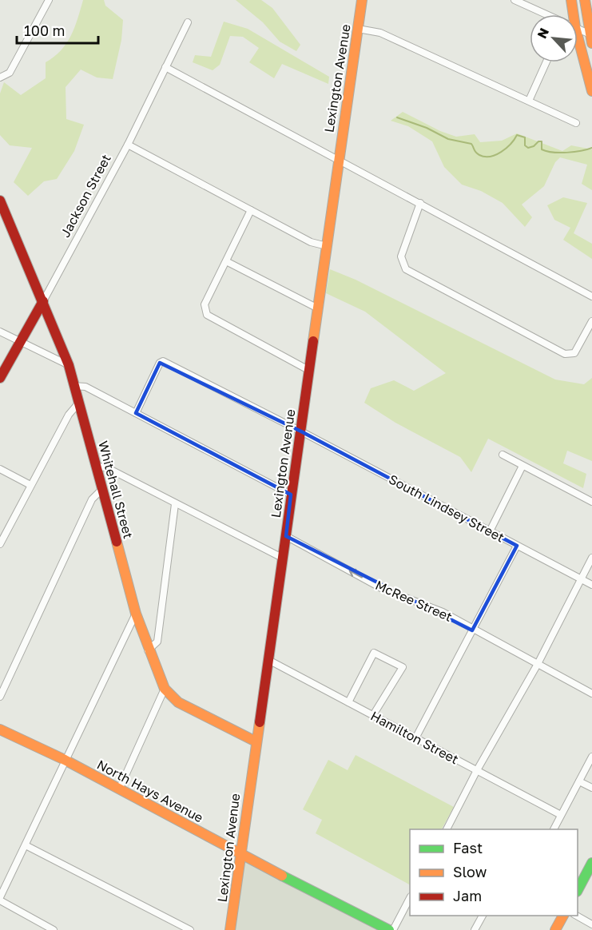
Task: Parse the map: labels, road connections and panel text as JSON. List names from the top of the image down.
{
  "streets": {
    "main road": [
      "Lexington Avenue",
      "Jackson Street",
      "Whitehall Street",
      "North Hays Avenue"
    ],
    "street": ["South Lindsey Street", "McRee Street", "Hamilton Street"]
  },
  "crossings": [
    ["Lexington Avenue", "Whitehall Street"],
    ["Lexington Avenue", "South Lindsey Street"],
    ["Lexington Avenue", "McRee Street"],
    ["Lexington Avenue", "Hamilton Street"],
    ["Lexington Avenue", "North Hays Avenue"],
    ["Jackson Street", "Whitehall Street"]
  ],
  "one_way": ["McRee Street"],
  "legend": ["Fast", "Slow", "Jam"],
  "scale_bar": "100 m",
  "north": "top left"
}
